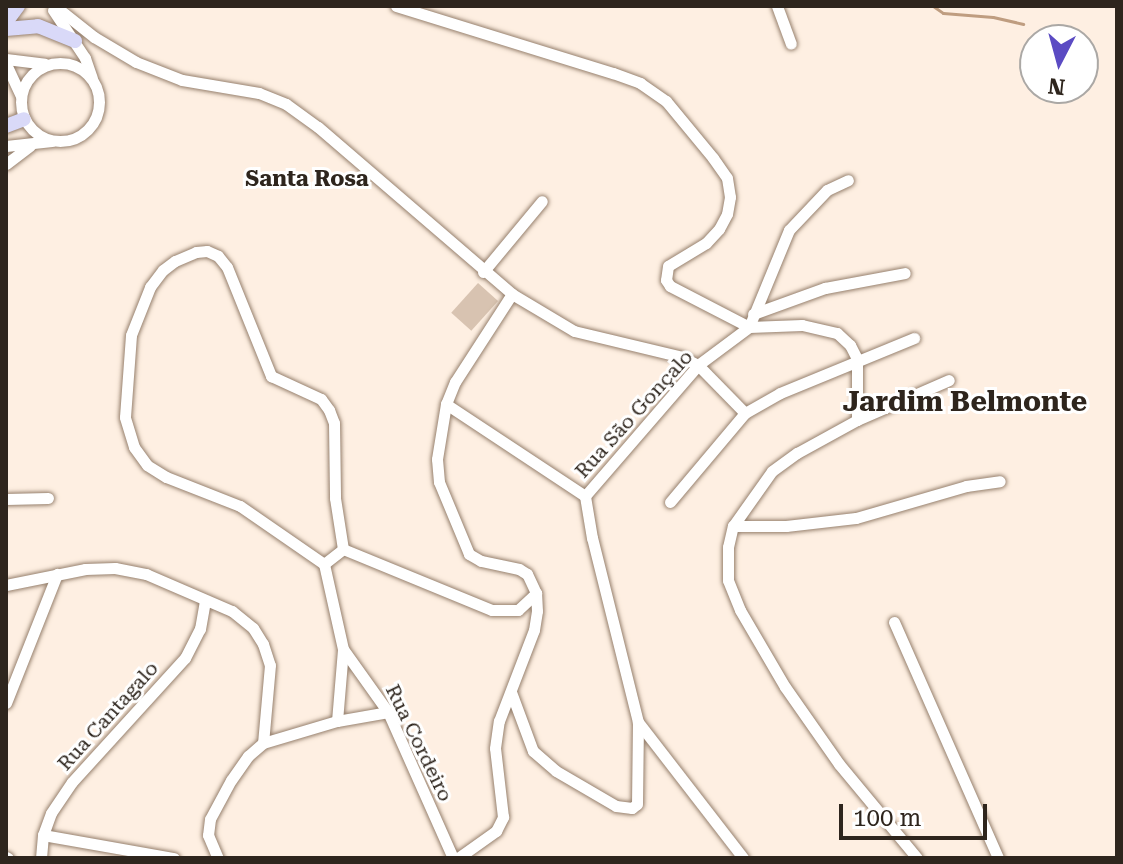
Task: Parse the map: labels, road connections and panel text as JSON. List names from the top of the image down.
{
  "streets": {
    "street": ["Rua São Gonçalo", "Rua Cantagalo", "Rua Cordeiro"]
  },
  "districts": ["Santa Rosa", "Jardim Belmonte"],
  "scale_bar": "100 m",
  "north": "bottom"
}
